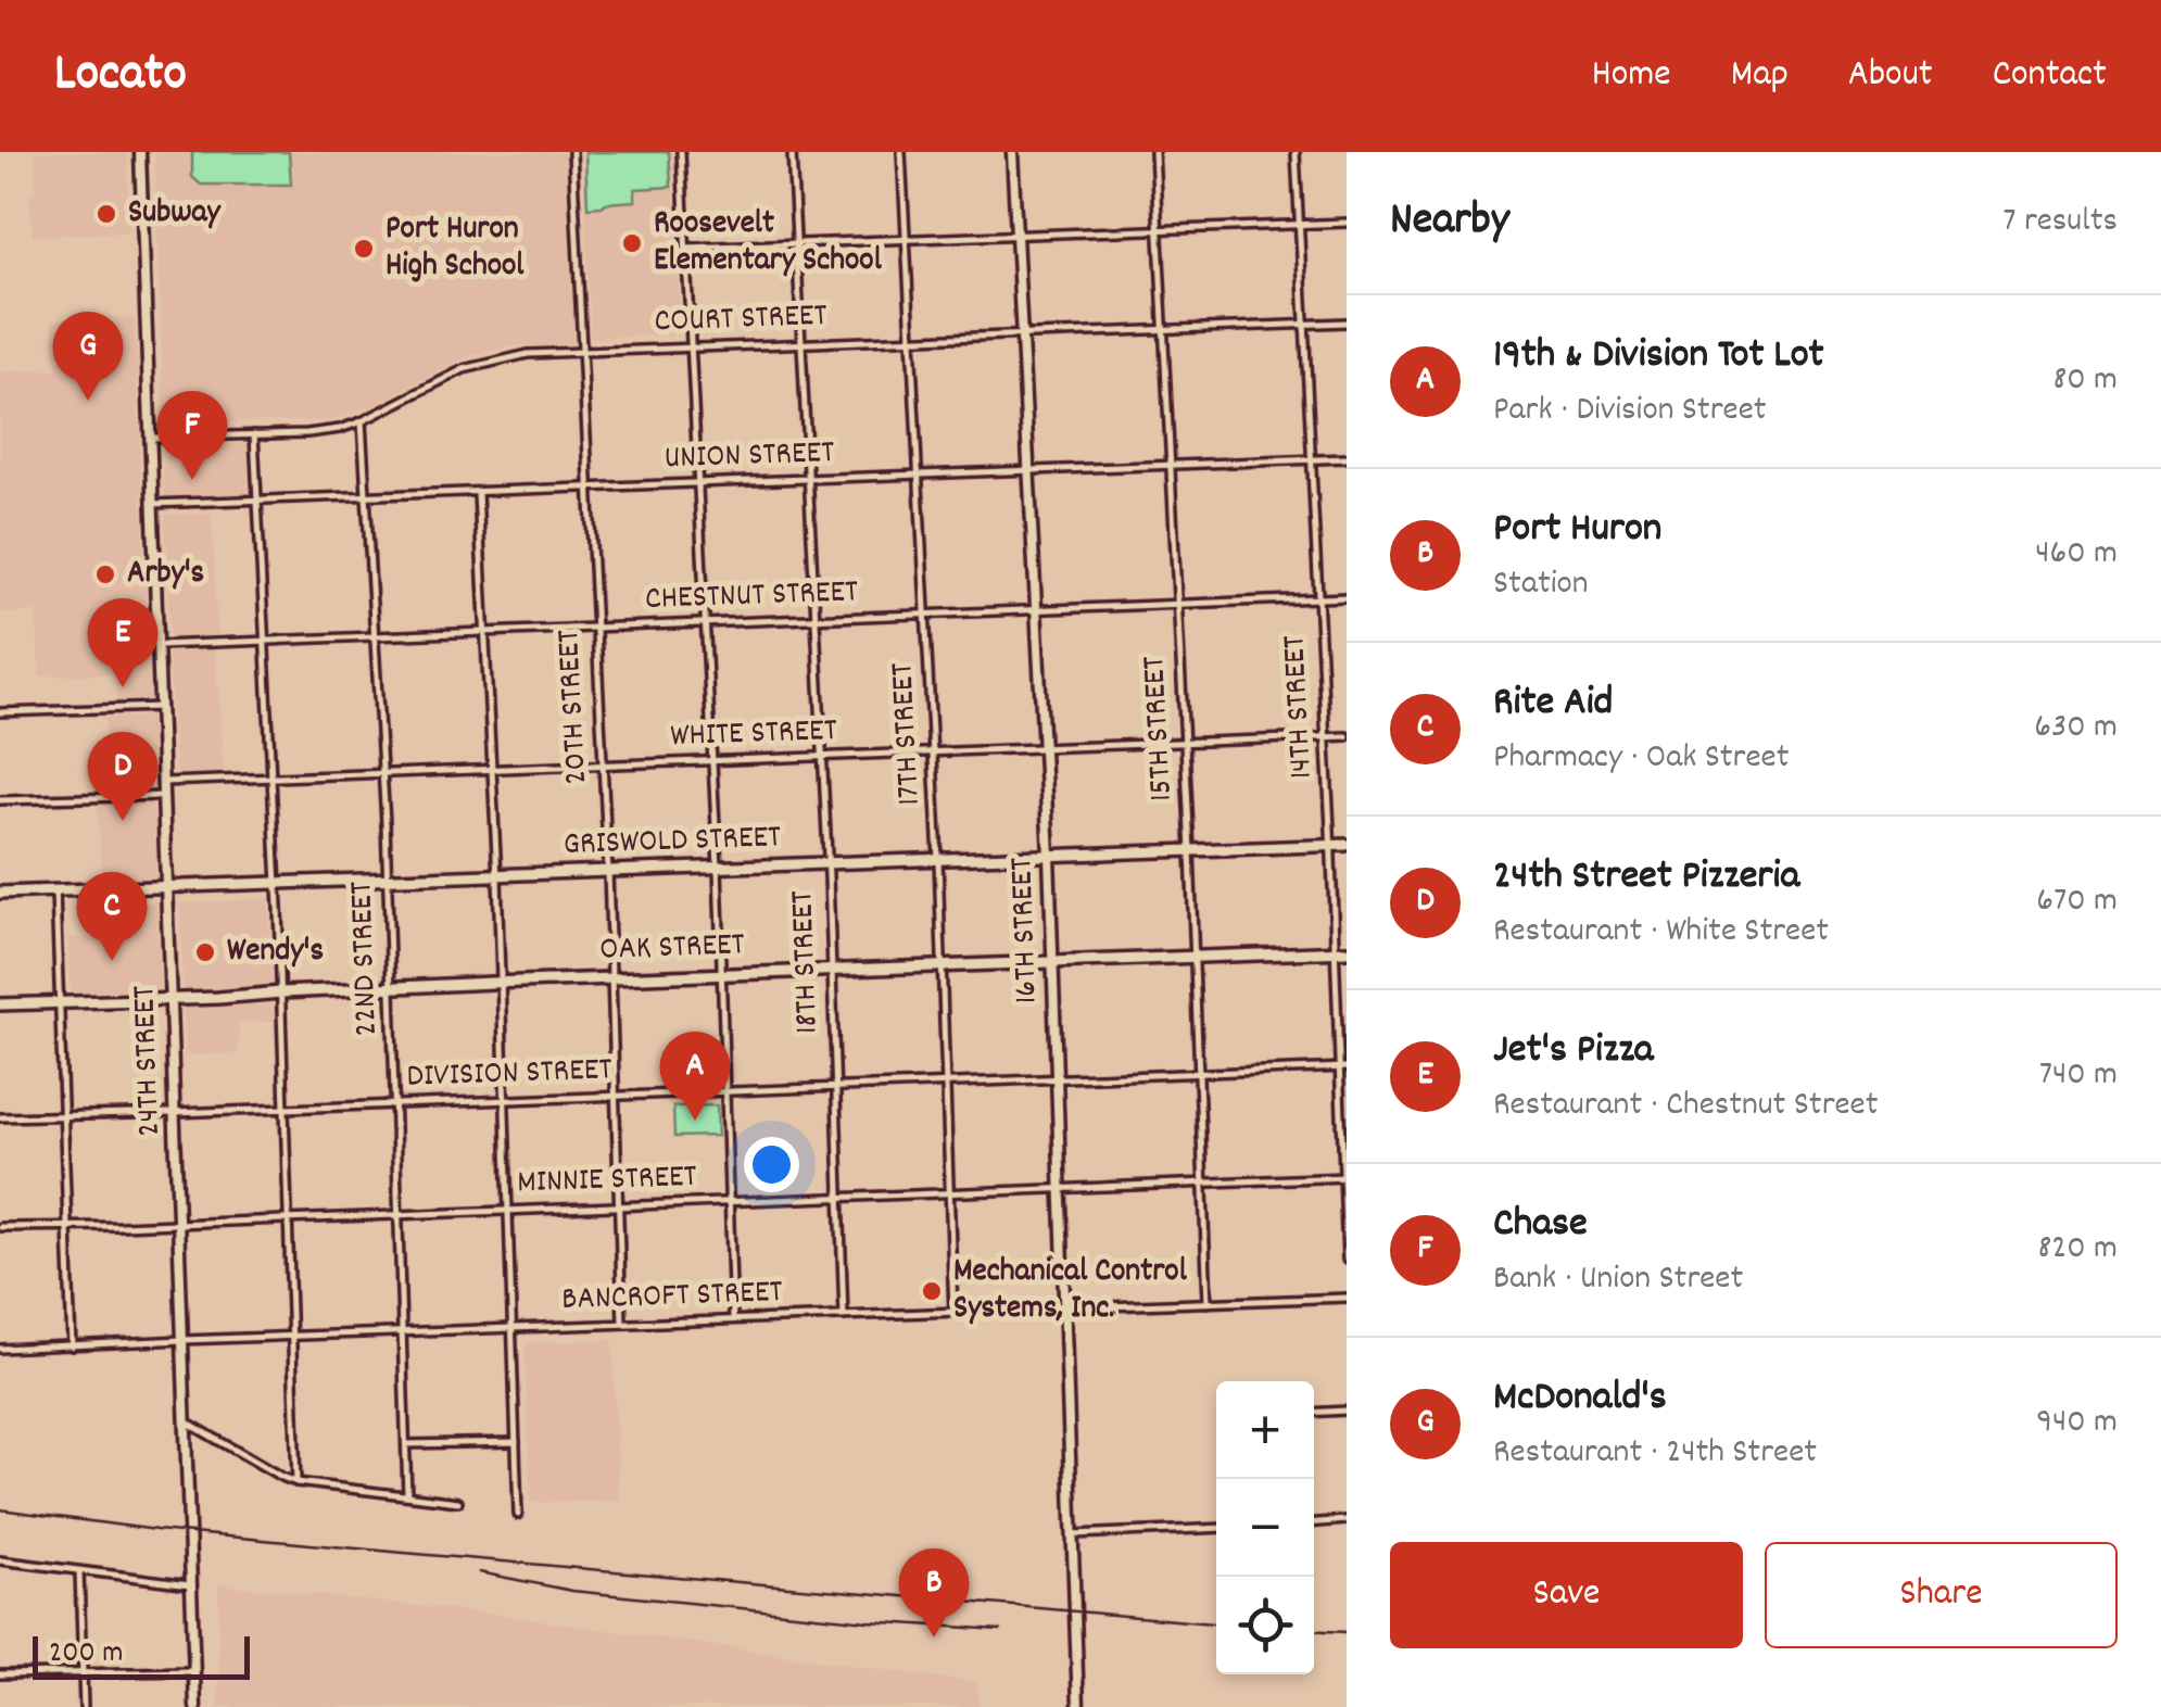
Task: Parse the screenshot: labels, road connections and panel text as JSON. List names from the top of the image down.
{
  "streets": {
    "main road": ["GRISWOLD STREET", "OAK STREET"],
    "street": [
      "COURT STREET",
      "UNION STREET",
      "CHESTNUT STREET",
      "20TH STREET",
      "14TH STREET",
      "15TH STREET",
      "17TH STREET",
      "WHITE STREET",
      "16TH STREET",
      "22ND STREET",
      "18TH STREET",
      "24TH STREET",
      "DIVISION STREET",
      "MINNIE STREET",
      "BANCROFT STREET"
    ]
  },
  "crossings": [
    ["COURT STREET", "20TH STREET"],
    ["COURT STREET", "14TH STREET"],
    ["COURT STREET", "15TH STREET"],
    ["COURT STREET", "17TH STREET"],
    ["COURT STREET", "16TH STREET"],
    ["COURT STREET", "22ND STREET"],
    ["COURT STREET", "18TH STREET"],
    ["COURT STREET", "24TH STREET"],
    ["UNION STREET", "20TH STREET"],
    ["UNION STREET", "14TH STREET"],
    ["UNION STREET", "15TH STREET"],
    ["UNION STREET", "17TH STREET"],
    ["UNION STREET", "16TH STREET"],
    ["UNION STREET", "22ND STREET"],
    ["UNION STREET", "18TH STREET"],
    ["UNION STREET", "24TH STREET"],
    ["CHESTNUT STREET", "20TH STREET"],
    ["CHESTNUT STREET", "14TH STREET"],
    ["CHESTNUT STREET", "15TH STREET"],
    ["CHESTNUT STREET", "17TH STREET"],
    ["CHESTNUT STREET", "16TH STREET"],
    ["CHESTNUT STREET", "22ND STREET"],
    ["CHESTNUT STREET", "18TH STREET"],
    ["CHESTNUT STREET", "24TH STREET"],
    ["20TH STREET", "WHITE STREET"],
    ["20TH STREET", "GRISWOLD STREET"],
    ["20TH STREET", "OAK STREET"],
    ["20TH STREET", "DIVISION STREET"],
    ["20TH STREET", "MINNIE STREET"],
    ["20TH STREET", "BANCROFT STREET"],
    ["14TH STREET", "WHITE STREET"],
    ["14TH STREET", "GRISWOLD STREET"],
    ["14TH STREET", "OAK STREET"],
    ["14TH STREET", "DIVISION STREET"],
    ["14TH STREET", "MINNIE STREET"],
    ["15TH STREET", "WHITE STREET"],
    ["15TH STREET", "GRISWOLD STREET"],
    ["15TH STREET", "OAK STREET"],
    ["15TH STREET", "DIVISION STREET"],
    ["15TH STREET", "MINNIE STREET"],
    ["15TH STREET", "BANCROFT STREET"],
    ["17TH STREET", "WHITE STREET"],
    ["17TH STREET", "GRISWOLD STREET"],
    ["17TH STREET", "OAK STREET"],
    ["17TH STREET", "DIVISION STREET"],
    ["17TH STREET", "MINNIE STREET"],
    ["17TH STREET", "BANCROFT STREET"],
    ["WHITE STREET", "16TH STREET"],
    ["WHITE STREET", "22ND STREET"],
    ["WHITE STREET", "18TH STREET"],
    ["WHITE STREET", "24TH STREET"],
    ["GRISWOLD STREET", "16TH STREET"],
    ["GRISWOLD STREET", "22ND STREET"],
    ["GRISWOLD STREET", "18TH STREET"],
    ["GRISWOLD STREET", "24TH STREET"],
    ["16TH STREET", "OAK STREET"],
    ["16TH STREET", "DIVISION STREET"],
    ["16TH STREET", "MINNIE STREET"],
    ["16TH STREET", "BANCROFT STREET"],
    ["OAK STREET", "22ND STREET"],
    ["OAK STREET", "18TH STREET"],
    ["OAK STREET", "24TH STREET"],
    ["22ND STREET", "DIVISION STREET"],
    ["22ND STREET", "MINNIE STREET"],
    ["22ND STREET", "BANCROFT STREET"],
    ["18TH STREET", "DIVISION STREET"],
    ["18TH STREET", "MINNIE STREET"],
    ["18TH STREET", "BANCROFT STREET"],
    ["24TH STREET", "DIVISION STREET"],
    ["24TH STREET", "MINNIE STREET"],
    ["24TH STREET", "BANCROFT STREET"]
  ],
  "places": [
    "Subway",
    "Roosevelt Elementary School",
    "Port Huron High School",
    "Arby's",
    "Wendy's",
    "Mechanical Control Systems, Inc."
  ],
  "scale_bar": "200 m",
  "page": {
    "header": "Locato",
    "nav": [
      "Home",
      "Map",
      "About",
      "Contact"
    ],
    "heading": ["Nearby", "7 results"],
    "list": [
      {
        "mark": "A",
        "name": "19th & Division Tot Lot",
        "note": "Park · Division Street",
        "value": "80 m"
      },
      {
        "mark": "B",
        "name": "Port Huron",
        "note": "Station",
        "value": "460 m"
      },
      {
        "mark": "C",
        "name": "Rite Aid",
        "note": "Pharmacy · Oak Street",
        "value": "630 m"
      },
      {
        "mark": "D",
        "name": "24th Street Pizzeria",
        "note": "Restaurant · White Street",
        "value": "670 m"
      },
      {
        "mark": "E",
        "name": "Jet's Pizza",
        "note": "Restaurant · Chestnut Street",
        "value": "740 m"
      },
      {
        "mark": "F",
        "name": "Chase",
        "note": "Bank · Union Street",
        "value": "820 m"
      },
      {
        "mark": "G",
        "name": "McDonald's",
        "note": "Restaurant · 24th Street",
        "value": "940 m"
      }
    ],
    "pins": [
      "G",
      "F",
      "E",
      "D",
      "C",
      "A",
      "B"
    ],
    "map_buttons": ["+", "−"],
    "buttons": ["Save", "Share"],
    "scale": "200 m"
  }
}
